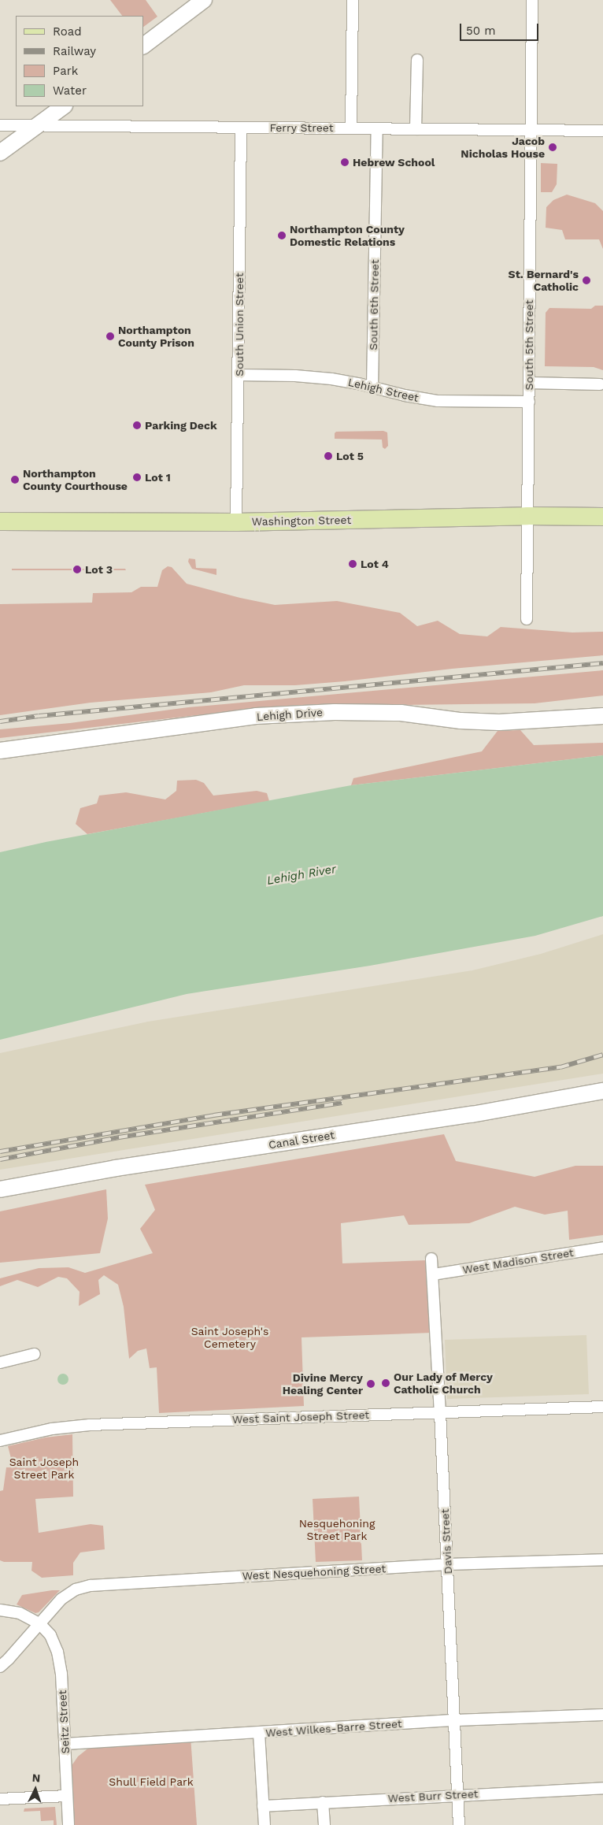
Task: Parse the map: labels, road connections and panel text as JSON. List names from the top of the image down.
{
  "streets": {
    "main road": ["Washington Street"],
    "street": [
      "Ferry Street",
      "South 6th Street",
      "South Union Street",
      "South 5th Street",
      "Lehigh Street",
      "Lehigh Drive",
      "Canal Street",
      "West Madison Street",
      "West Saint Joseph Street",
      "Davis Street",
      "West Nesquehoning Street",
      "Seitz Street",
      "West Wilkes-Barre Street",
      "West Burr Street"
    ]
  },
  "crossings": [
    ["Ferry Street", "South 6th Street"],
    ["Ferry Street", "South Union Street"],
    ["Ferry Street", "South 5th Street"],
    ["South 6th Street", "Lehigh Street"],
    ["South Union Street", "Lehigh Street"],
    ["South Union Street", "Washington Street"],
    ["South 5th Street", "Lehigh Street"],
    ["South 5th Street", "Washington Street"],
    ["West Madison Street", "Davis Street"],
    ["West Saint Joseph Street", "Davis Street"],
    ["Davis Street", "West Nesquehoning Street"],
    ["Davis Street", "West Wilkes-Barre Street"],
    ["Davis Street", "West Burr Street"],
    ["West Nesquehoning Street", "Seitz Street"],
    ["Seitz Street", "West Wilkes-Barre Street"]
  ],
  "water": ["Lehigh River"],
  "parks": [
    "Saint Joseph's Cemetery",
    "Saint Joseph Street Park",
    "Nesquehoning Street Park",
    "Shull Field Park"
  ],
  "places": [
    "Jacob Nicholas House",
    "Hebrew School",
    "Northampton County Domestic Relations",
    "St. Bernard's Catholic",
    "Northampton County Prison",
    "Parking Deck",
    "Lot 5",
    "Lot 1",
    "Northampton County Courthouse",
    "Lot 4",
    "Lot 3",
    "Our Lady of Mercy Catholic Church",
    "Divine Mercy Healing Center"
  ],
  "legend": [
    "Road",
    "Railway",
    "Park",
    "Water"
  ],
  "scale_bar": "50 m",
  "north": "top"
}
